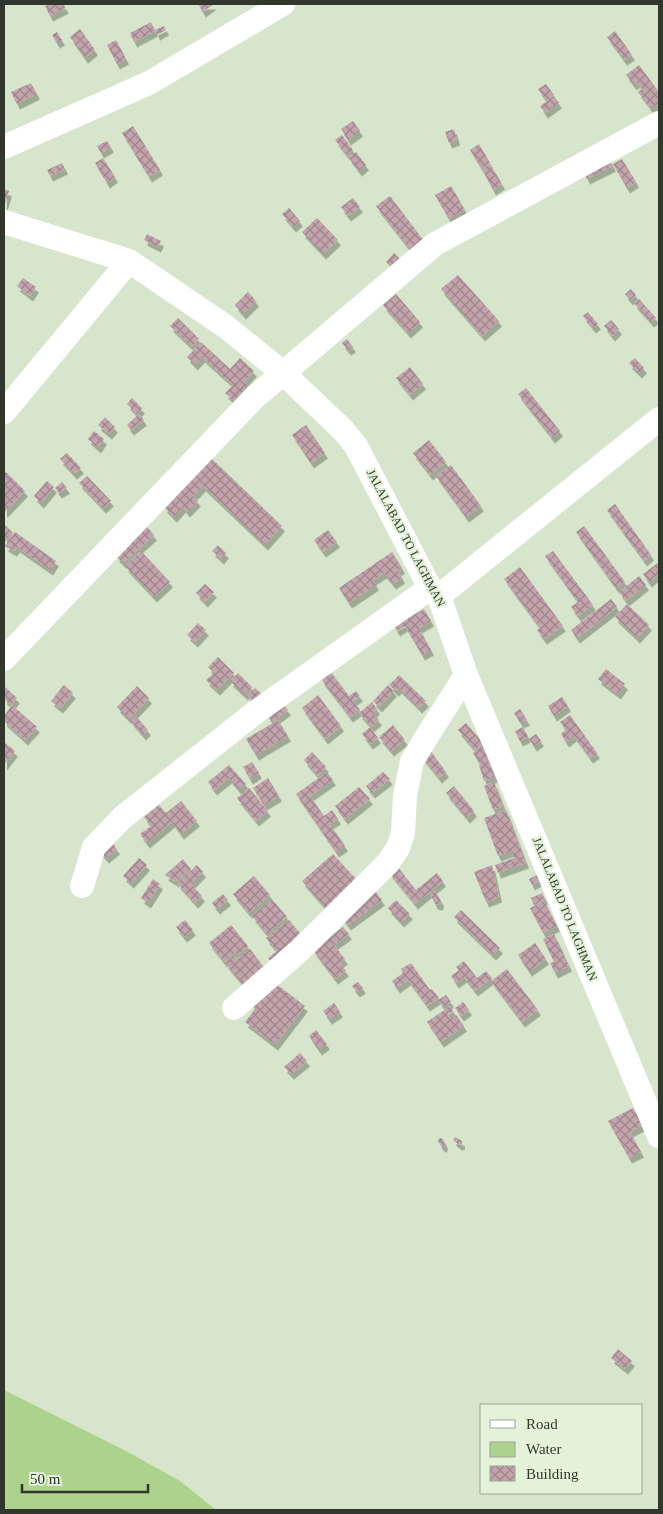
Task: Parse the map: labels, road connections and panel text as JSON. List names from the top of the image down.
{
  "streets": {
    "street": ["JALALABAD TO LAGHMAN"]
  },
  "legend": ["Road", "Water", "Building"],
  "scale_bar": "50 m"
}
